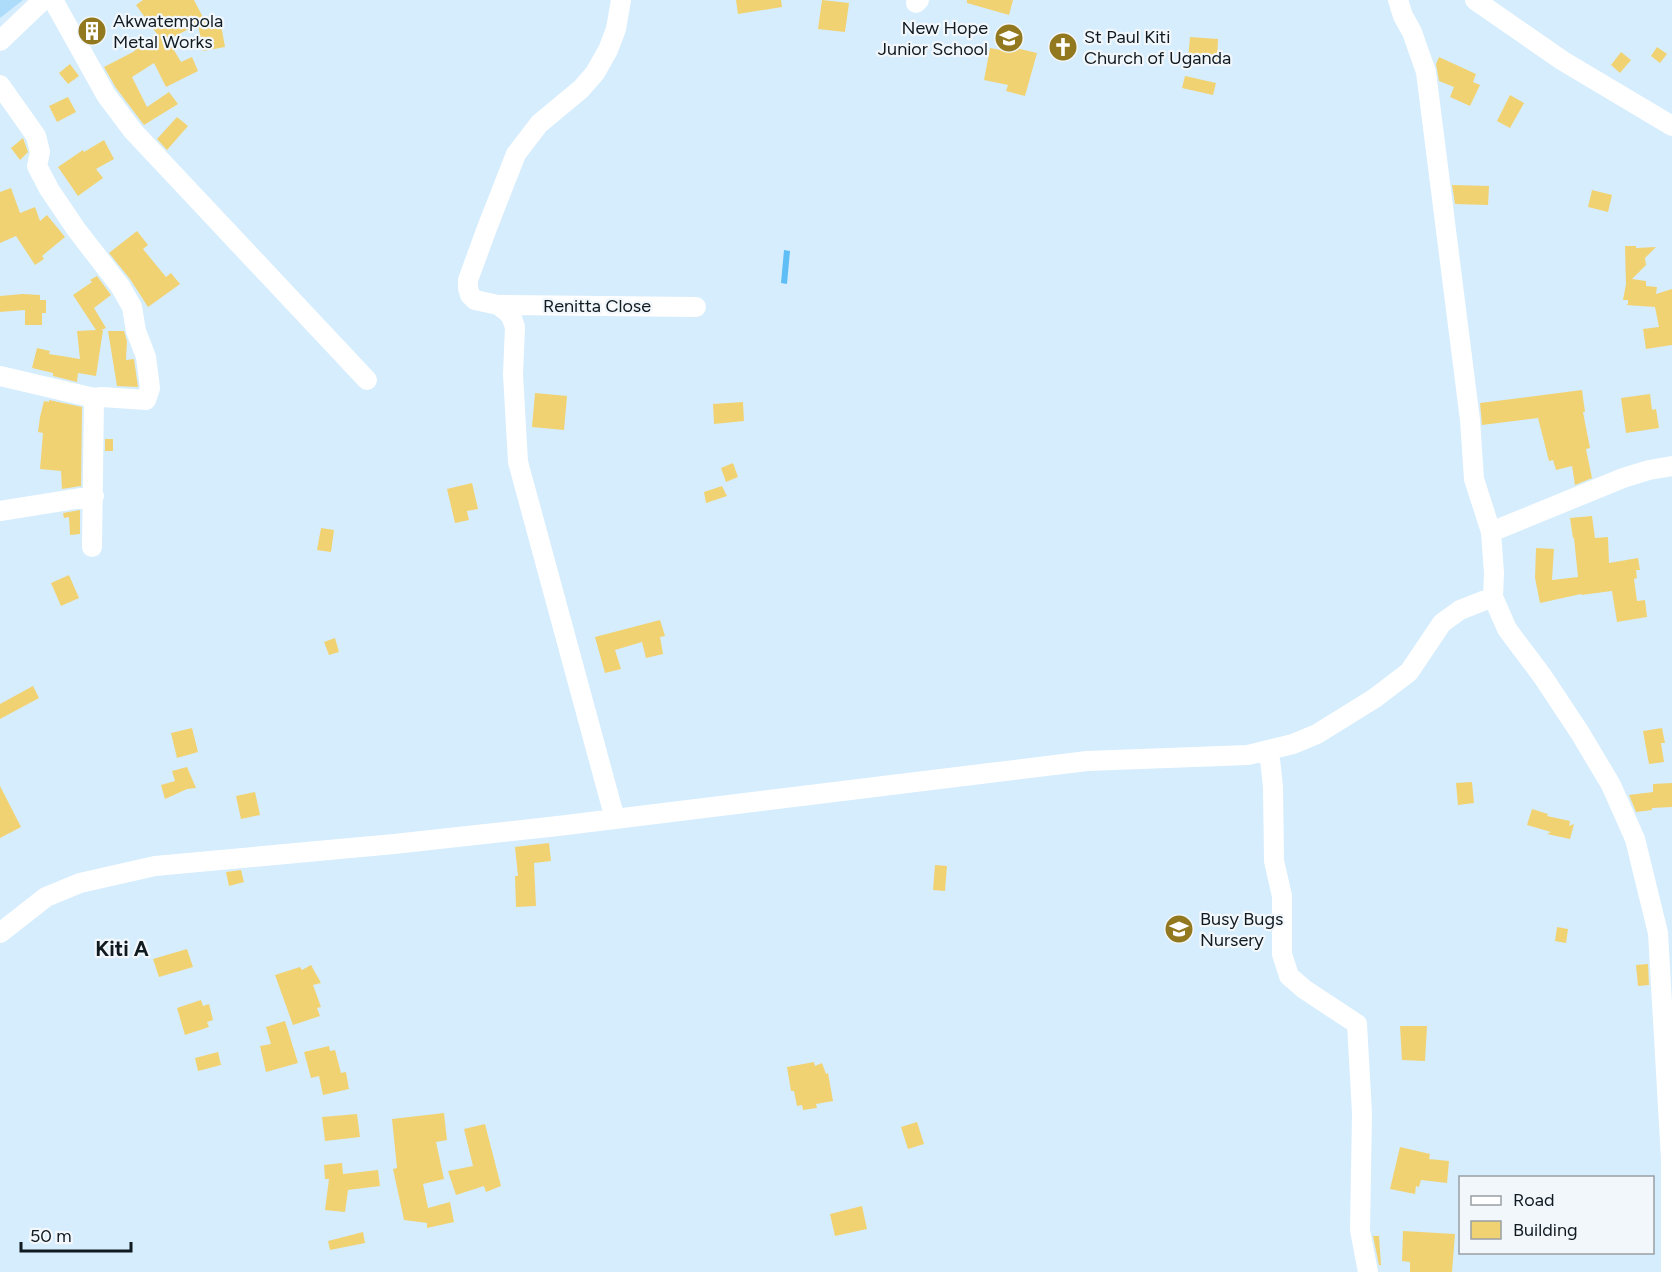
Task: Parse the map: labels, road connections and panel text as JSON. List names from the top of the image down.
{
  "streets": {
    "street": ["Renitta Close"]
  },
  "districts": ["Kiti A"],
  "places": {
    "building": ["Akwatempola Metal Works"],
    "school or university": ["New Hope Junior School", "Busy Bugs Nursery"],
    "church": ["St Paul Kiti Church of Uganda"]
  },
  "legend": ["Road", "Building"],
  "scale_bar": "50 m"
}
